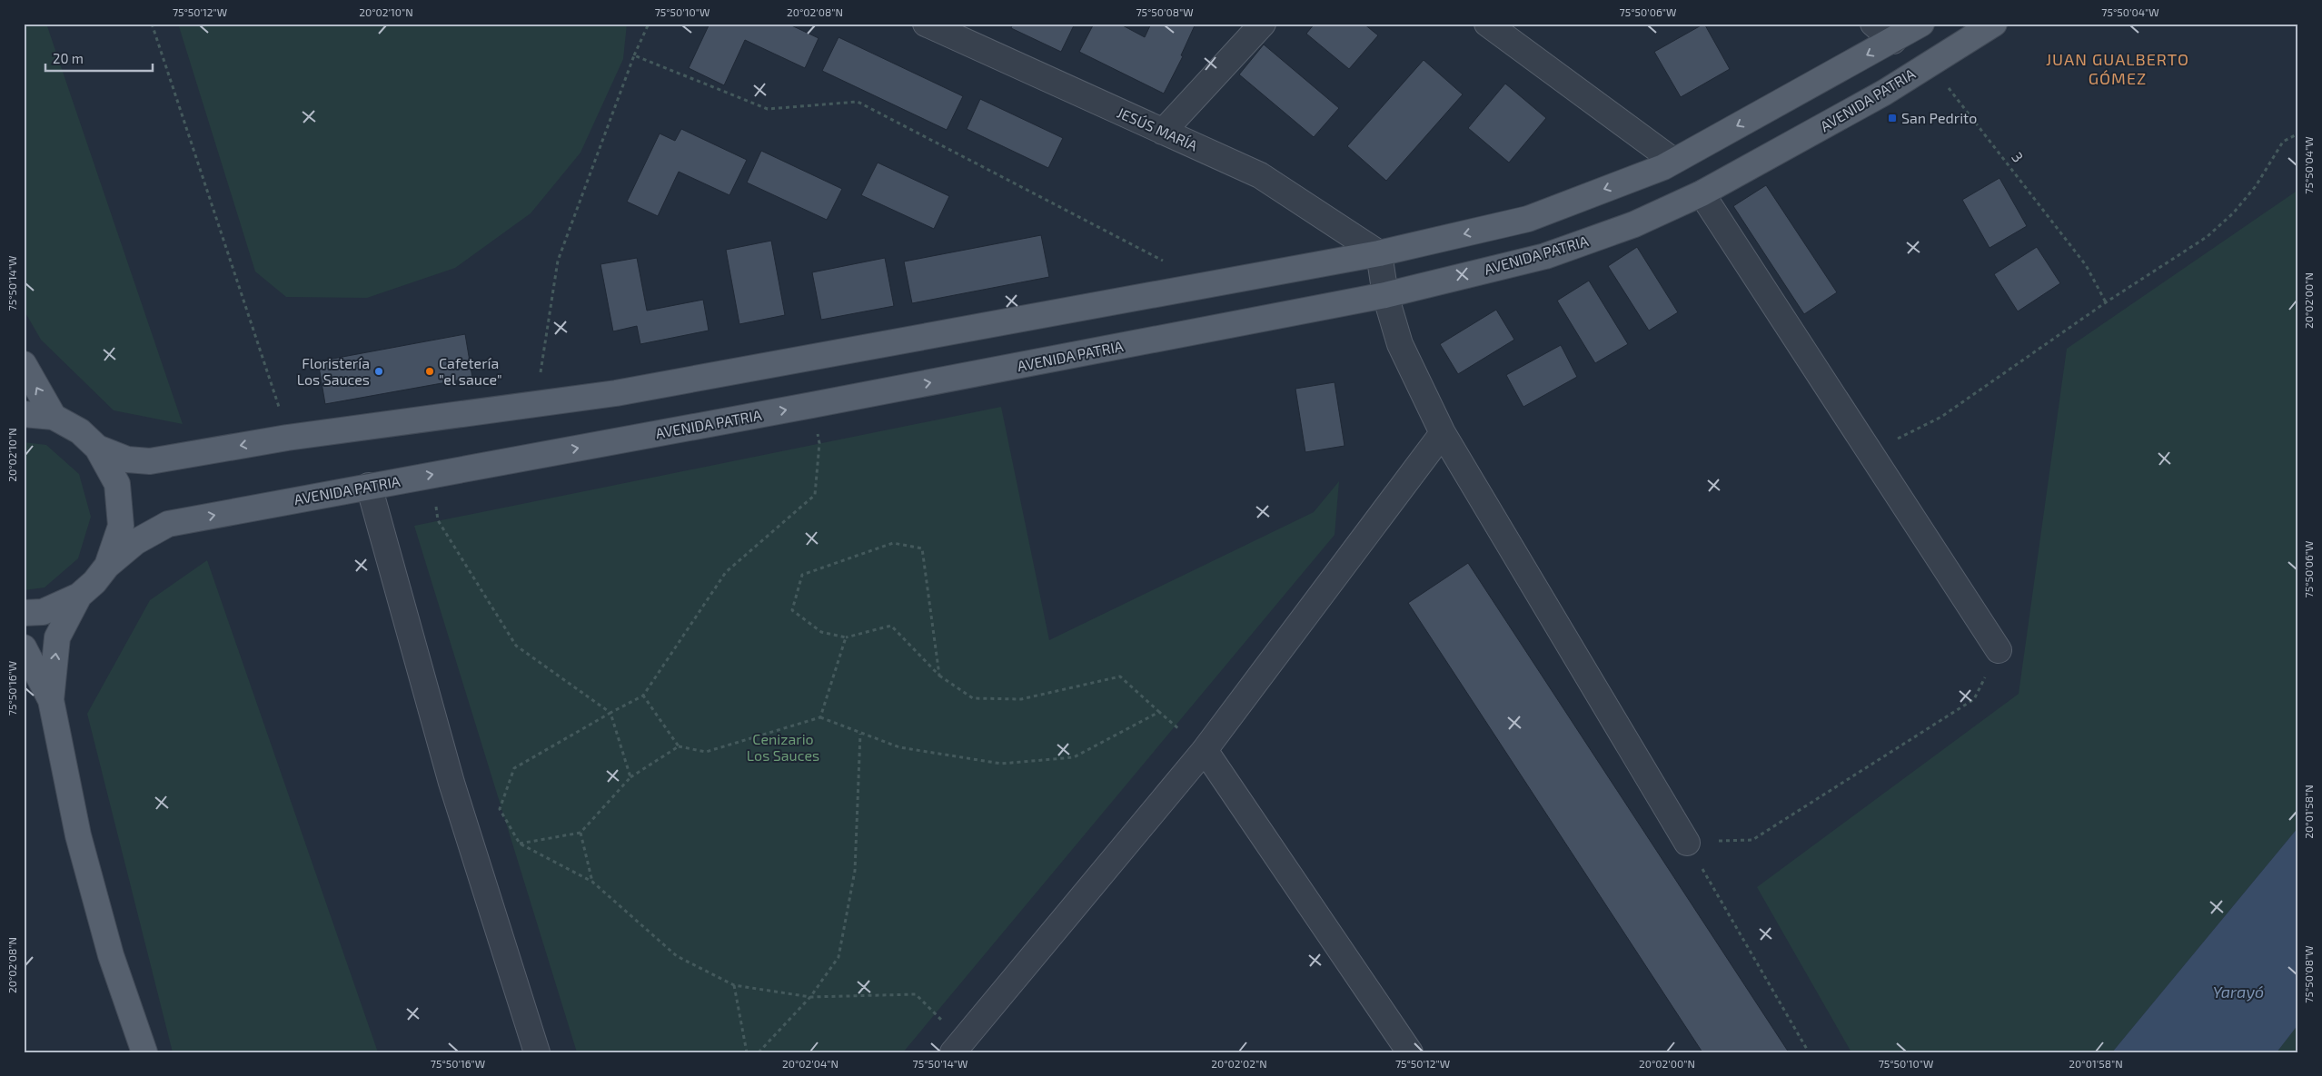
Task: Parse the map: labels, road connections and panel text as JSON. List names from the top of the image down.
{
  "streets": {
    "main road": ["AVENIDA PATRIA"],
    "street": ["JESÚS MARÍA"],
    "path": ["3"]
  },
  "crossings": [
    ["AVENIDA PATRIA", "3"]
  ],
  "districts": ["JUAN GUALBERTO GÓMEZ"],
  "water": ["Yarayó"],
  "parks": ["Cenizario Los Sauces"],
  "places": {
    "transit": ["San Pedrito"],
    "other": ["Floristería Los Sauces", "Cafetería \"el sauce\""]
  },
  "scale_bar": "20 m",
  "coordinates": [
    "75°50'12\"W",
    "20°02'10\"N",
    "75°50'10\"W",
    "20°02'08\"N",
    "75°50'08\"W",
    "75°50'06\"W",
    "75°50'04\"W",
    "75°50'14\"W",
    "20°02'00\"N",
    "75°50'16\"W",
    "20°01'58\"N",
    "20°02'04\"N",
    "20°02'02\"N"
  ]
}
